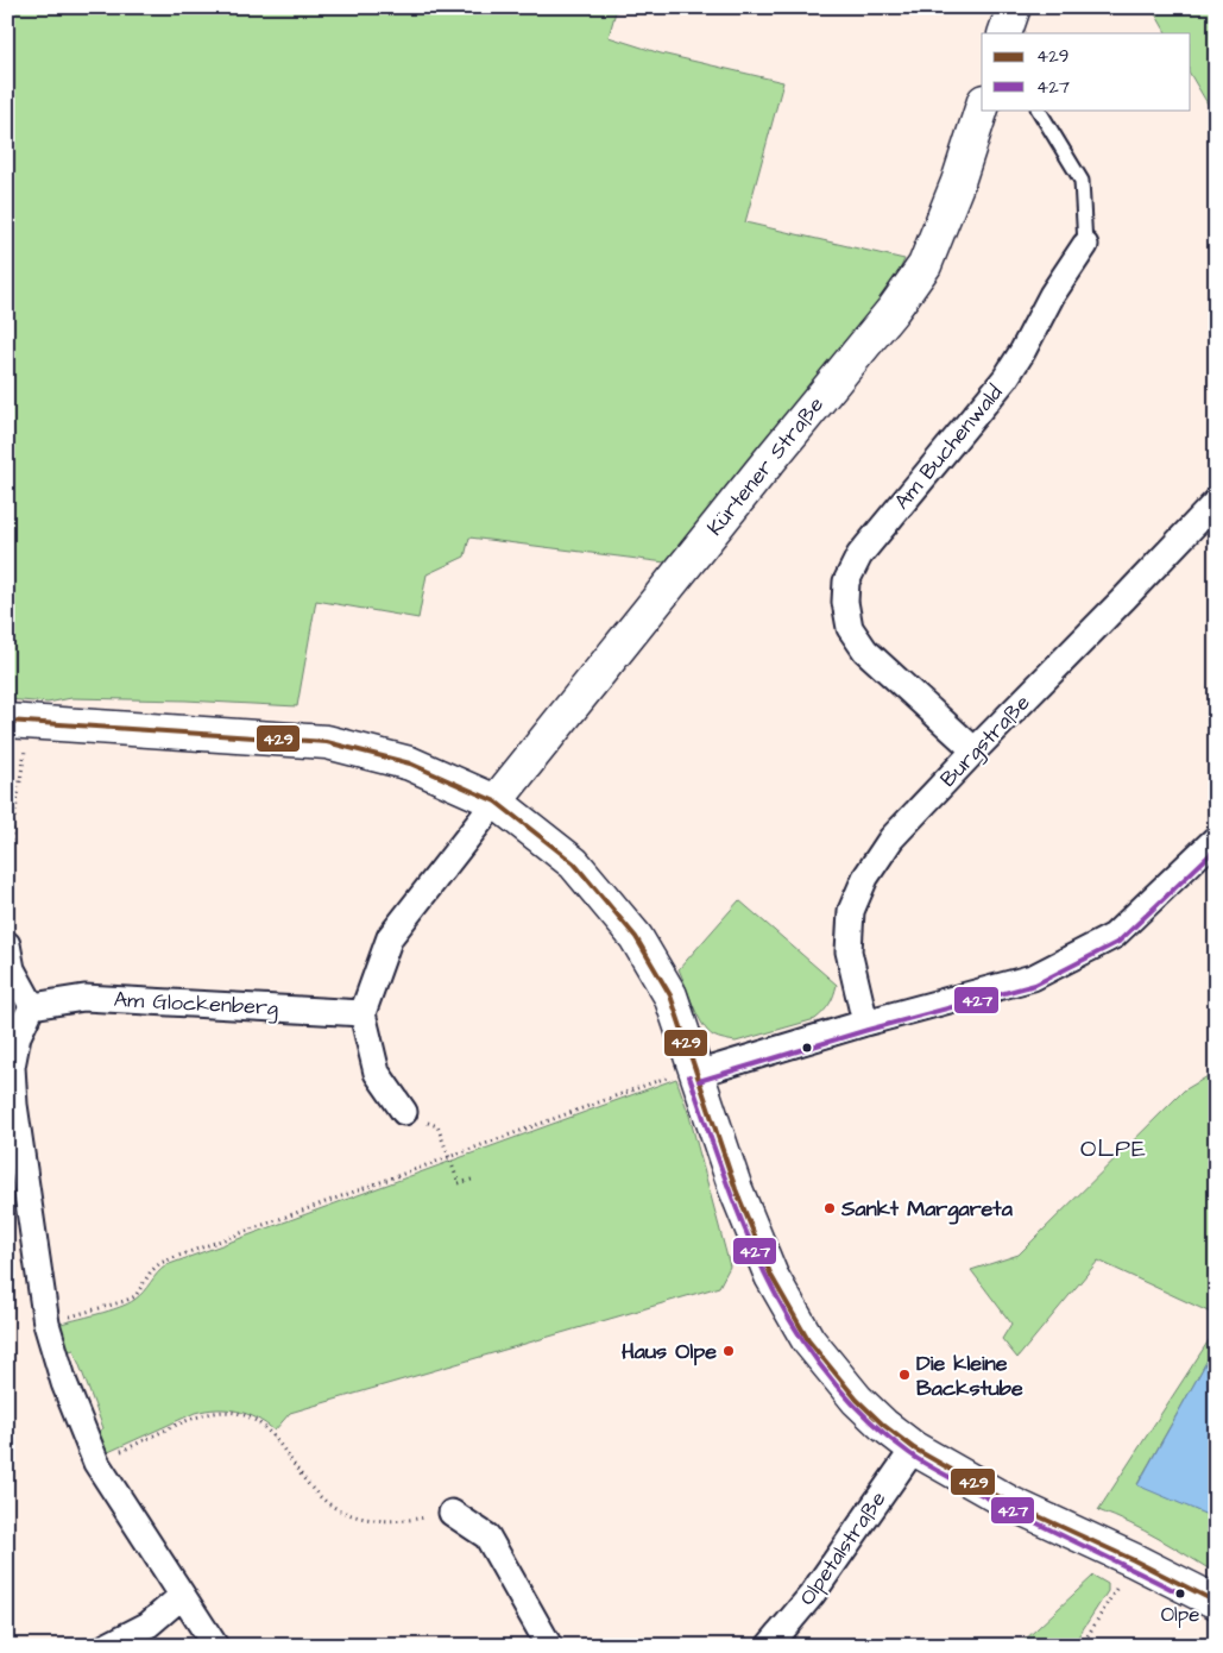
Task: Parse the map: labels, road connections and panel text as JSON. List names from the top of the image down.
{
  "streets": {
    "street": [
      "Am Buchenwald",
      "Kürtener Straße",
      "Burgstraße",
      "Am Glockenberg",
      "Olpetalstraße"
    ]
  },
  "crossings": [
    ["Am Buchenwald", "Burgstraße"]
  ],
  "districts": ["OLPE"],
  "places": [
    "Sankt Margareta",
    "Haus Olpe",
    "Die kleine Backstube",
    "Olpe"
  ],
  "lines": ["transit line 429", "transit line 427"],
  "legend": ["429", "427"]
}
